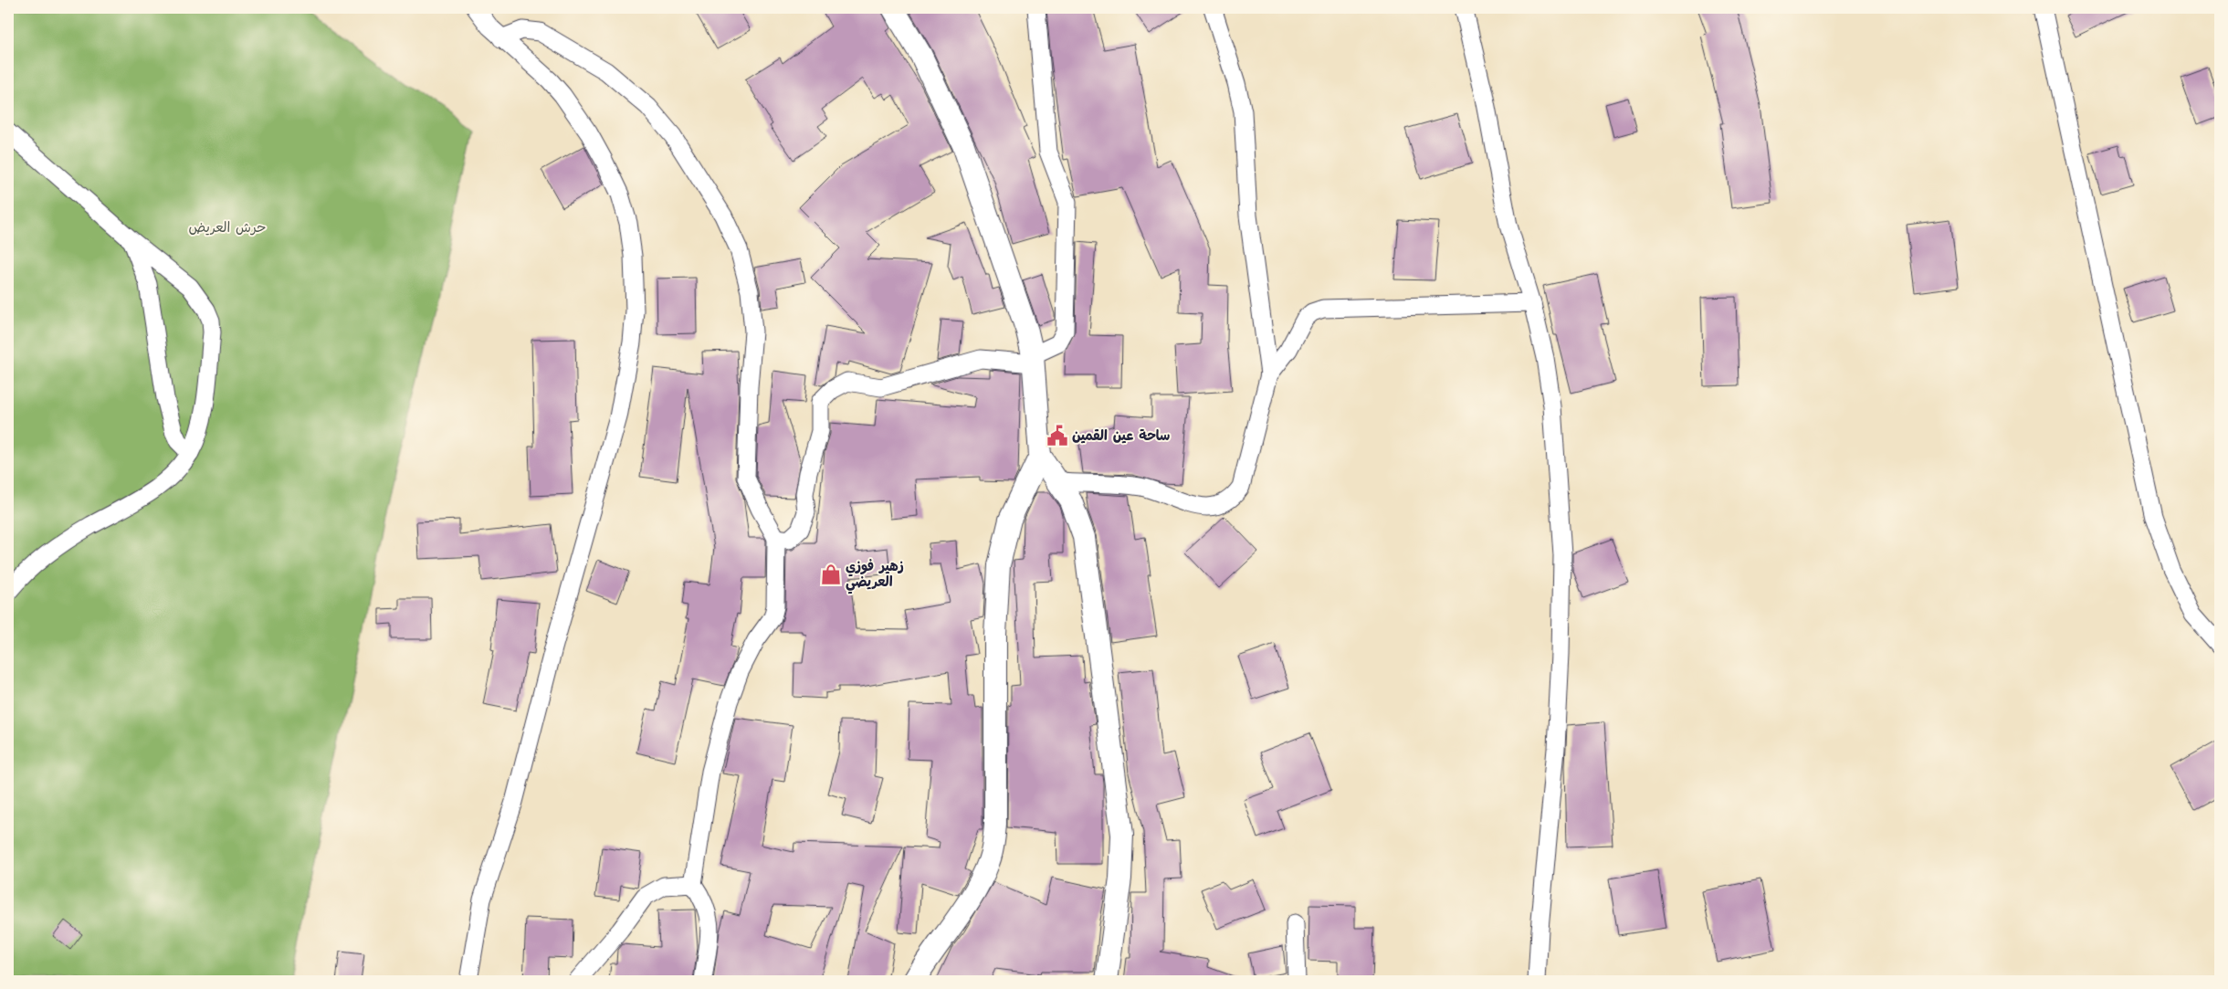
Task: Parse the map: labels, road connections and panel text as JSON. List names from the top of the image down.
{
  "parks": ["حرش العريض"],
  "places": {
    "public building": ["ساحة عين القمين"],
    "shop": ["زهير فوزي العريضي"]
  }
}
